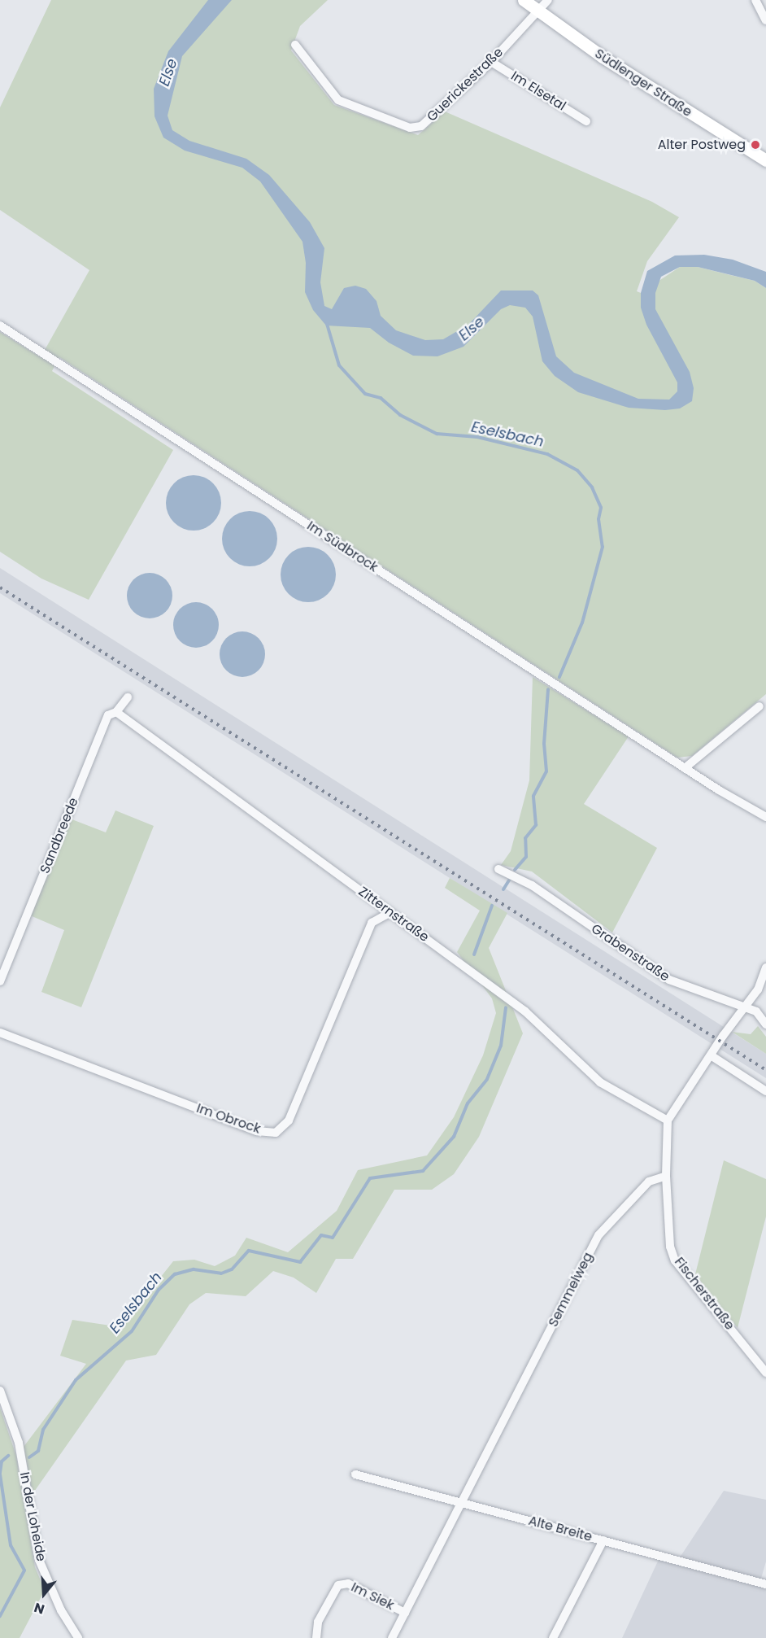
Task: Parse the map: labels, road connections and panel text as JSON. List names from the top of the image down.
{
  "streets": {
    "main road": ["Südlenger Straße"],
    "street": [
      "Guerickestraße",
      "Im Elsetal",
      "Im Südbrock",
      "Sandbreede",
      "Zitternstraße",
      "Grabenstraße",
      "Im Obrock",
      "Semmelweg",
      "Fischerstraße",
      "In der Loheide",
      "Alte Breite",
      "Im Siek"
    ]
  },
  "crossings": [
    ["Südlenger Straße", "Guerickestraße"],
    ["Guerickestraße", "Im Elsetal"],
    ["Sandbreede", "Zitternstraße"],
    ["Zitternstraße", "Im Obrock"],
    ["Semmelweg", "Fischerstraße"],
    ["Semmelweg", "Alte Breite"],
    ["Semmelweg", "Im Siek"]
  ],
  "water": ["Else", "Eselsbach"],
  "places": ["Alter Postweg"],
  "north": "bottom"
}
